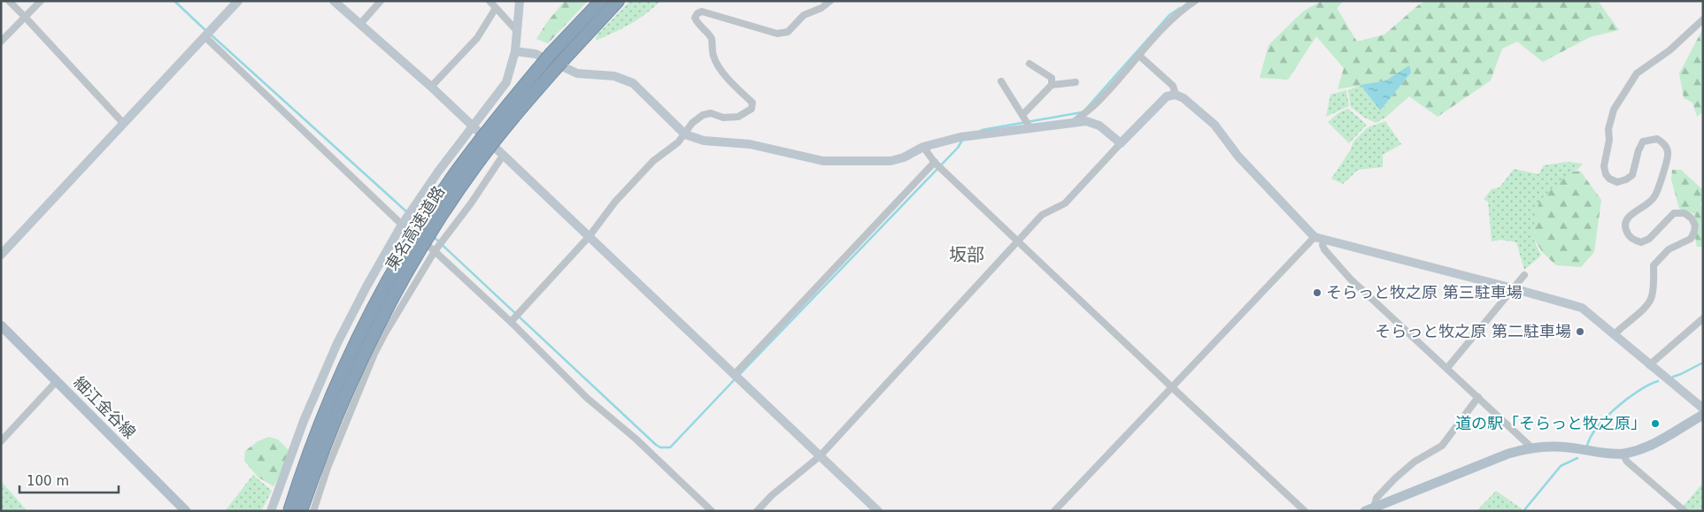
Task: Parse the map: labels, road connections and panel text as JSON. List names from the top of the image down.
{
  "streets": {
    "highway": ["東名高速道路"],
    "main road": ["細江金谷線"]
  },
  "districts": ["坂部"],
  "places": ["そらっと牧之原 第三駐車場", "そらっと牧之原 第二駐車場", "道の駅「そらっと牧之原」"],
  "scale_bar": "100 m"
}
